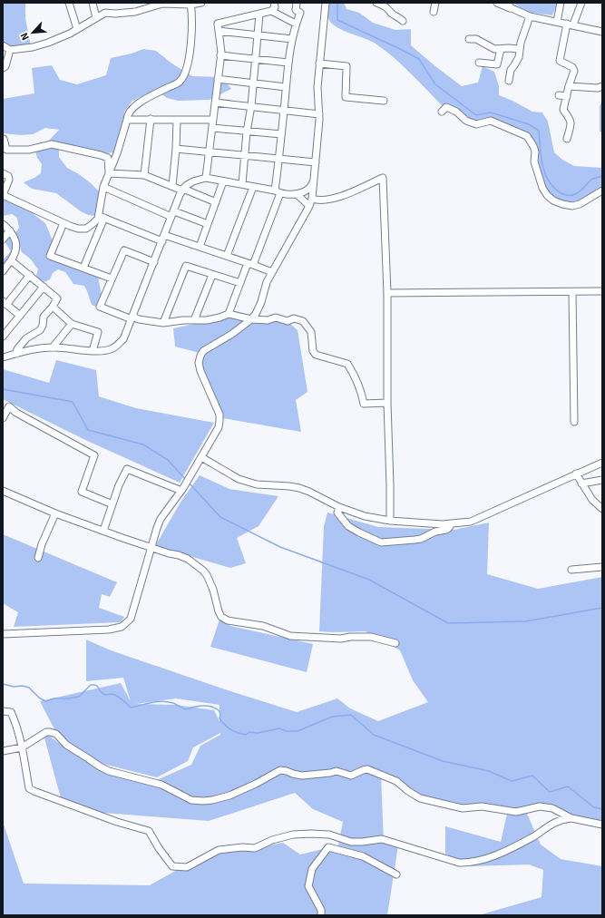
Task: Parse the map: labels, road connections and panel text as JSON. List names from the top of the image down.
{
  "north": "bottom left"
}
